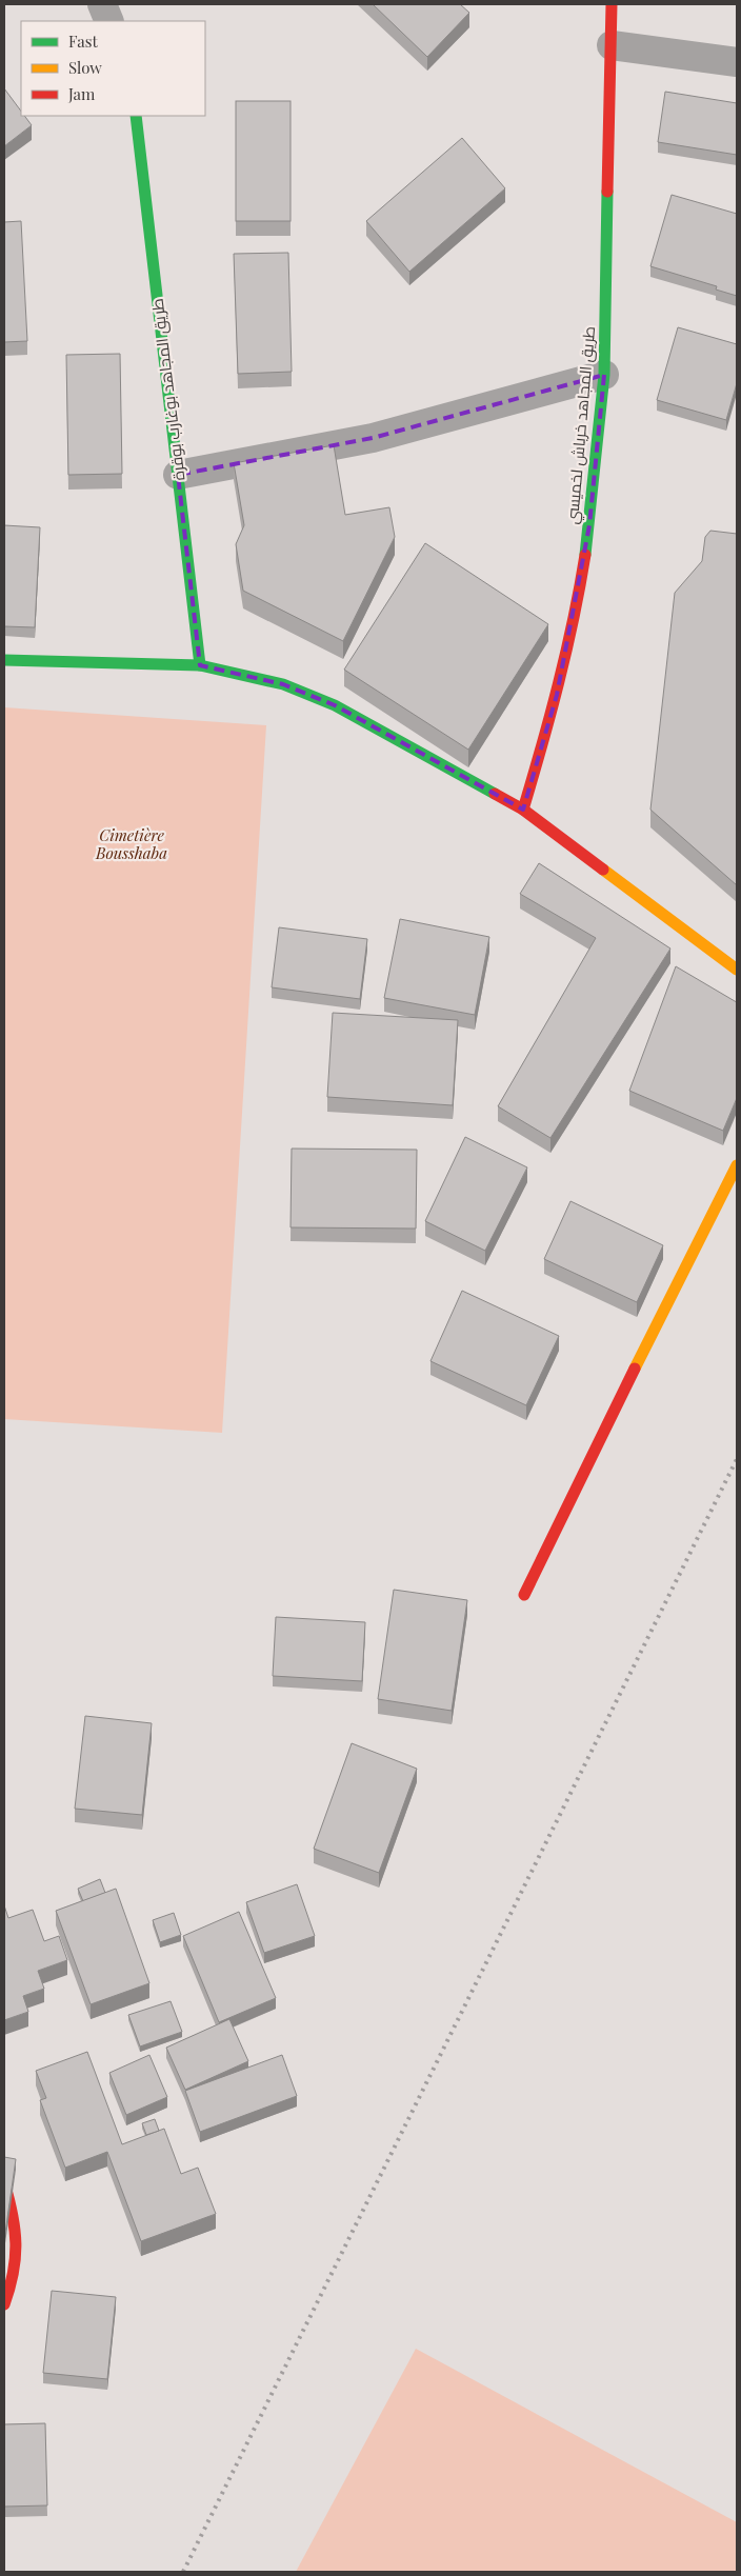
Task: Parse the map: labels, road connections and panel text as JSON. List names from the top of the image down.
{
  "streets": {
    "street": ["طريق المجاهد بوغارب بوقرة", "طريق المجاهد خرباش لخميسي"]
  },
  "parks": ["Cimetière Bousshaba"],
  "legend": ["Fast", "Slow", "Jam"]
}
